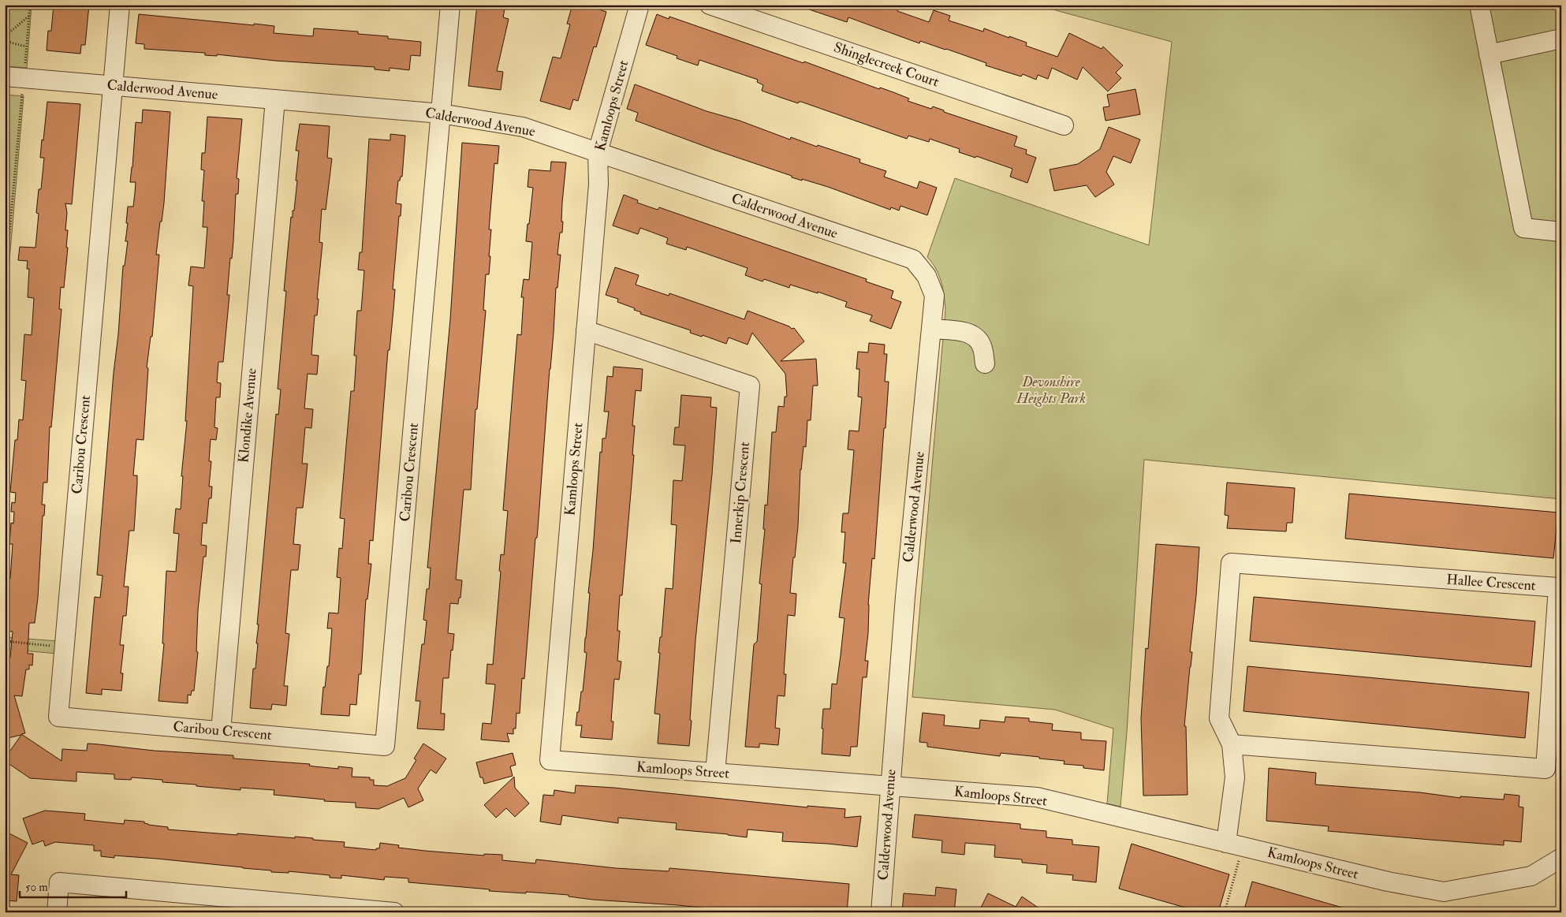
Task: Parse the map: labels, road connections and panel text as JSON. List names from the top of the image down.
{
  "streets": {
    "street": [
      "Shinglecreek Court",
      "Calderwood Avenue",
      "Kamloops Street",
      "Klondike Avenue",
      "Caribou Crescent",
      "Innerkip Crescent",
      "Hallee Crescent"
    ]
  },
  "crossings": [
    ["Calderwood Avenue", "Kamloops Street"],
    ["Calderwood Avenue", "Klondike Avenue"],
    ["Calderwood Avenue", "Caribou Crescent"],
    ["Kamloops Street", "Innerkip Crescent"],
    ["Kamloops Street", "Hallee Crescent"],
    ["Klondike Avenue", "Caribou Crescent"]
  ],
  "parks": ["Devonshire Heights Park"],
  "scale_bar": "50 m"
}
